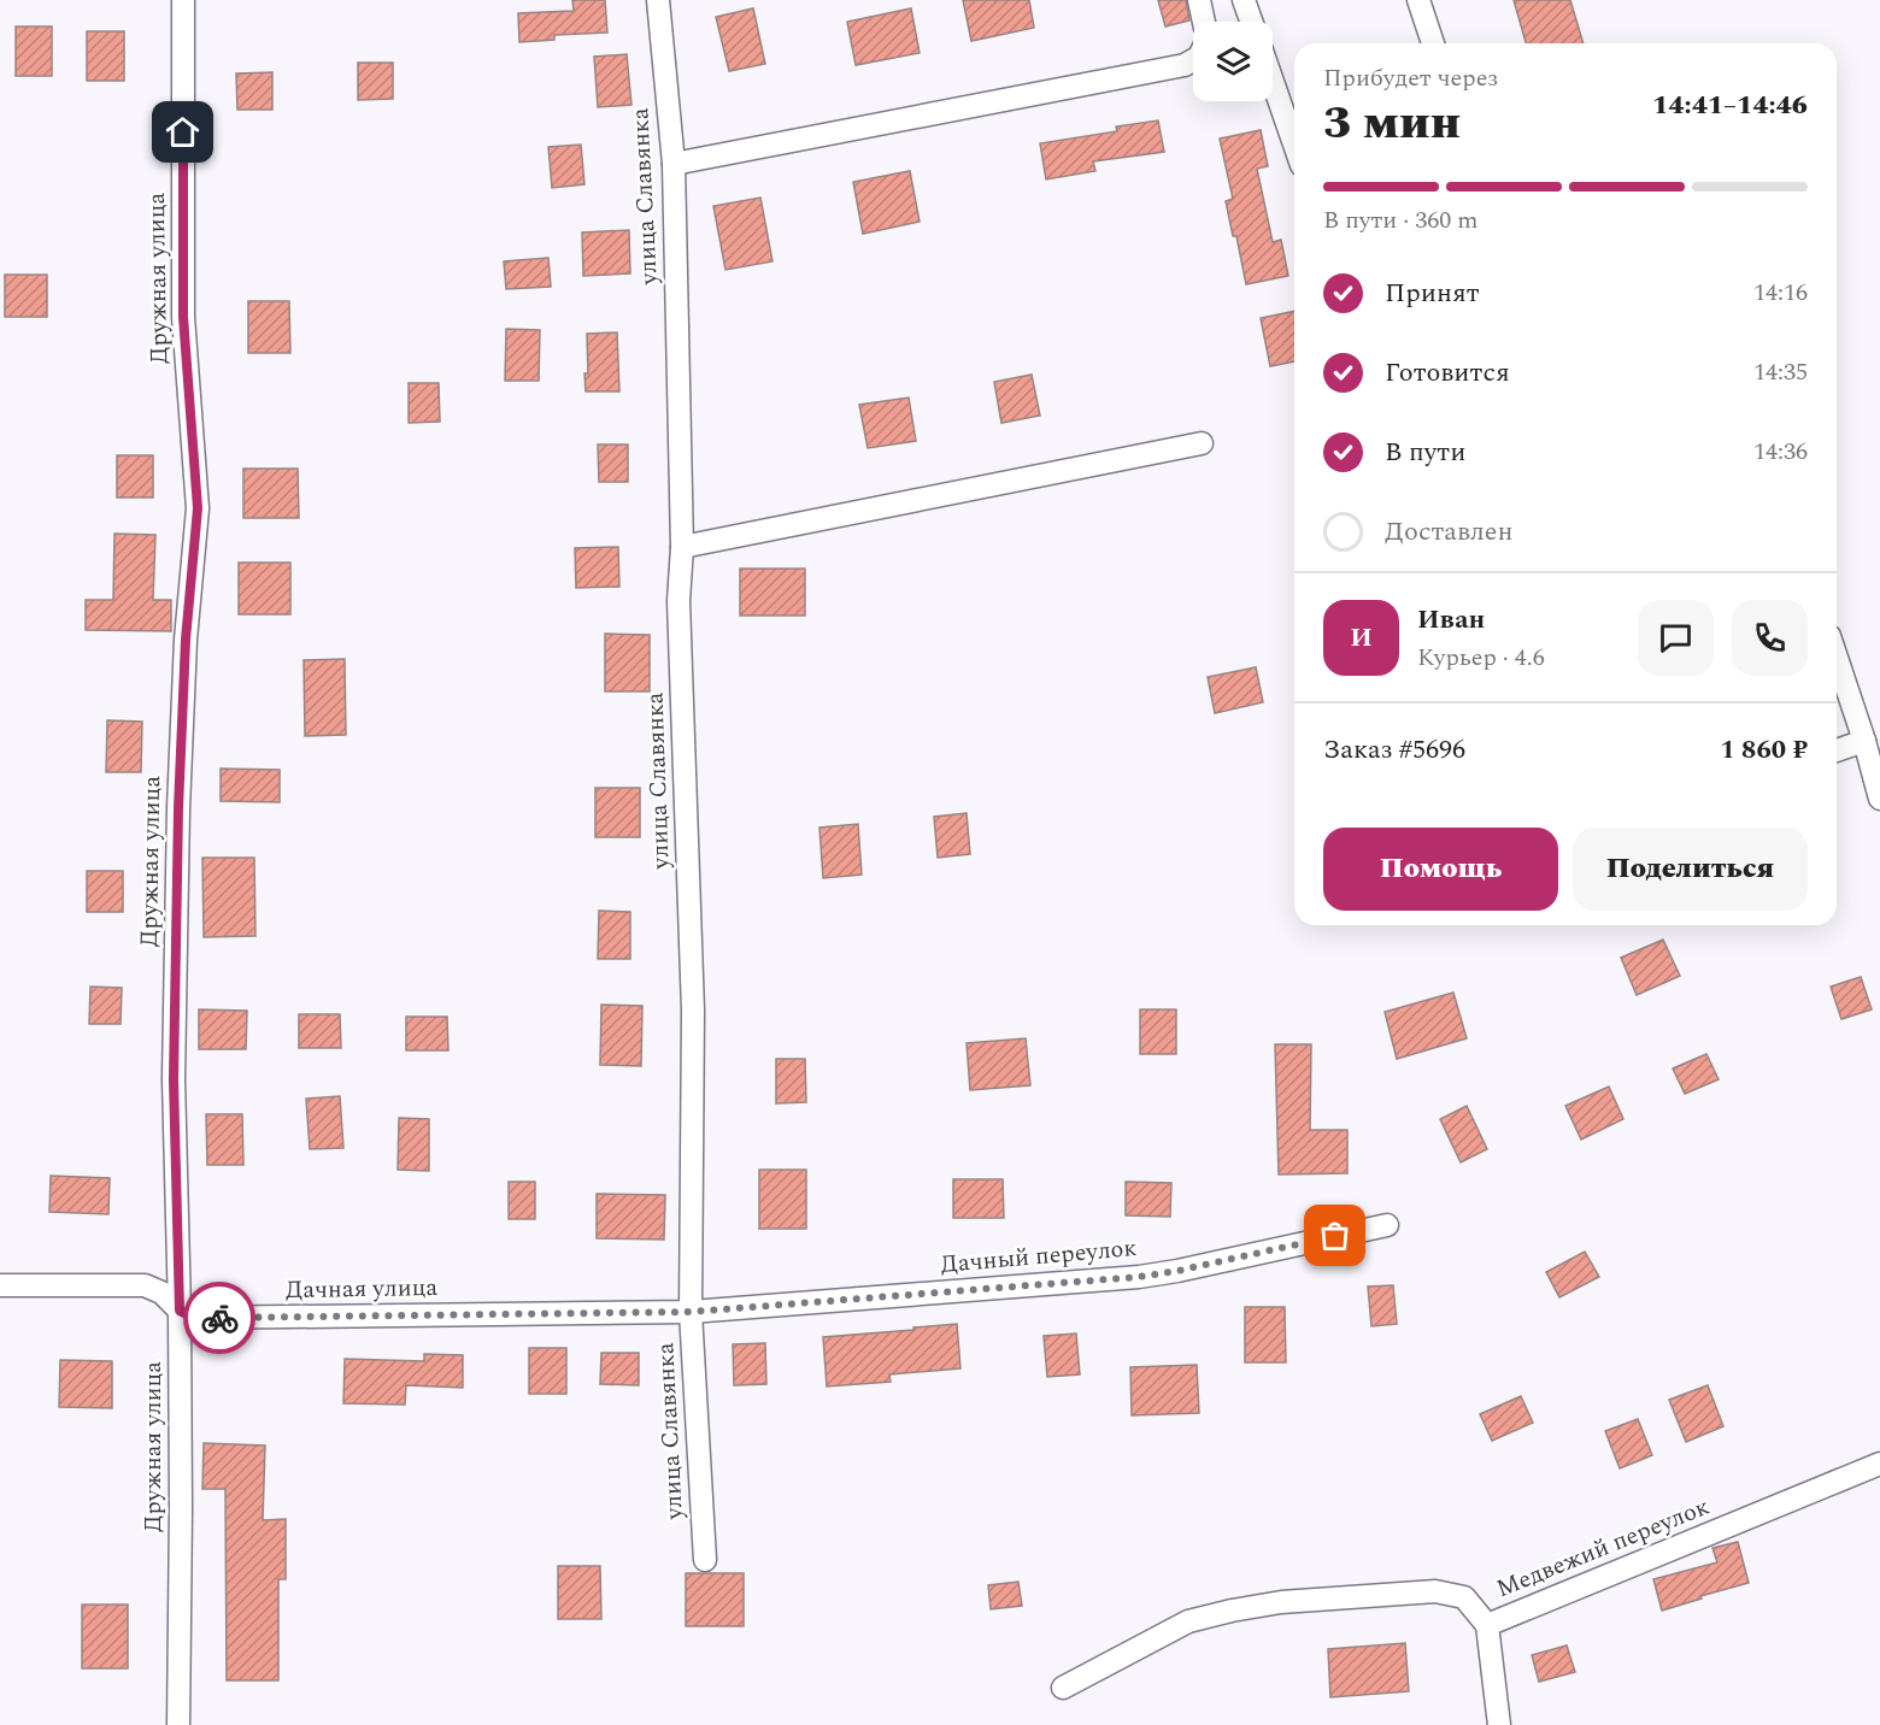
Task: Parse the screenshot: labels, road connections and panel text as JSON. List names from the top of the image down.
{
  "streets": {
    "street": [
      "улица Славянка",
      "Дружная улица",
      "Дачный переулок",
      "Дачная улица",
      "Медвежий переулок"
    ]
  },
  "crossings": [
    ["улица Славянка", "Дачный переулок"],
    ["улица Славянка", "Дачная улица"],
    ["Дружная улица", "Дачная улица"],
    ["Дачный переулок", "Дачная улица"]
  ],
  "page": {
    "heading": ["3 мин", "Прибудет через", "14:41–14:46"],
    "panel": [
      "Иван",
      "Курьер · 4.6",
      "Заказ #5696",
      "1 860 ₽"
    ],
    "bar": "В пути · 360 m",
    "list": [
      ["Принят", "14:16"],
      ["Готовится", "14:35"],
      ["В пути", "14:36"],
      "Доставлен"
    ],
    "round": "И",
    "buttons": ["Помощь", "Поделиться"]
  }
}
